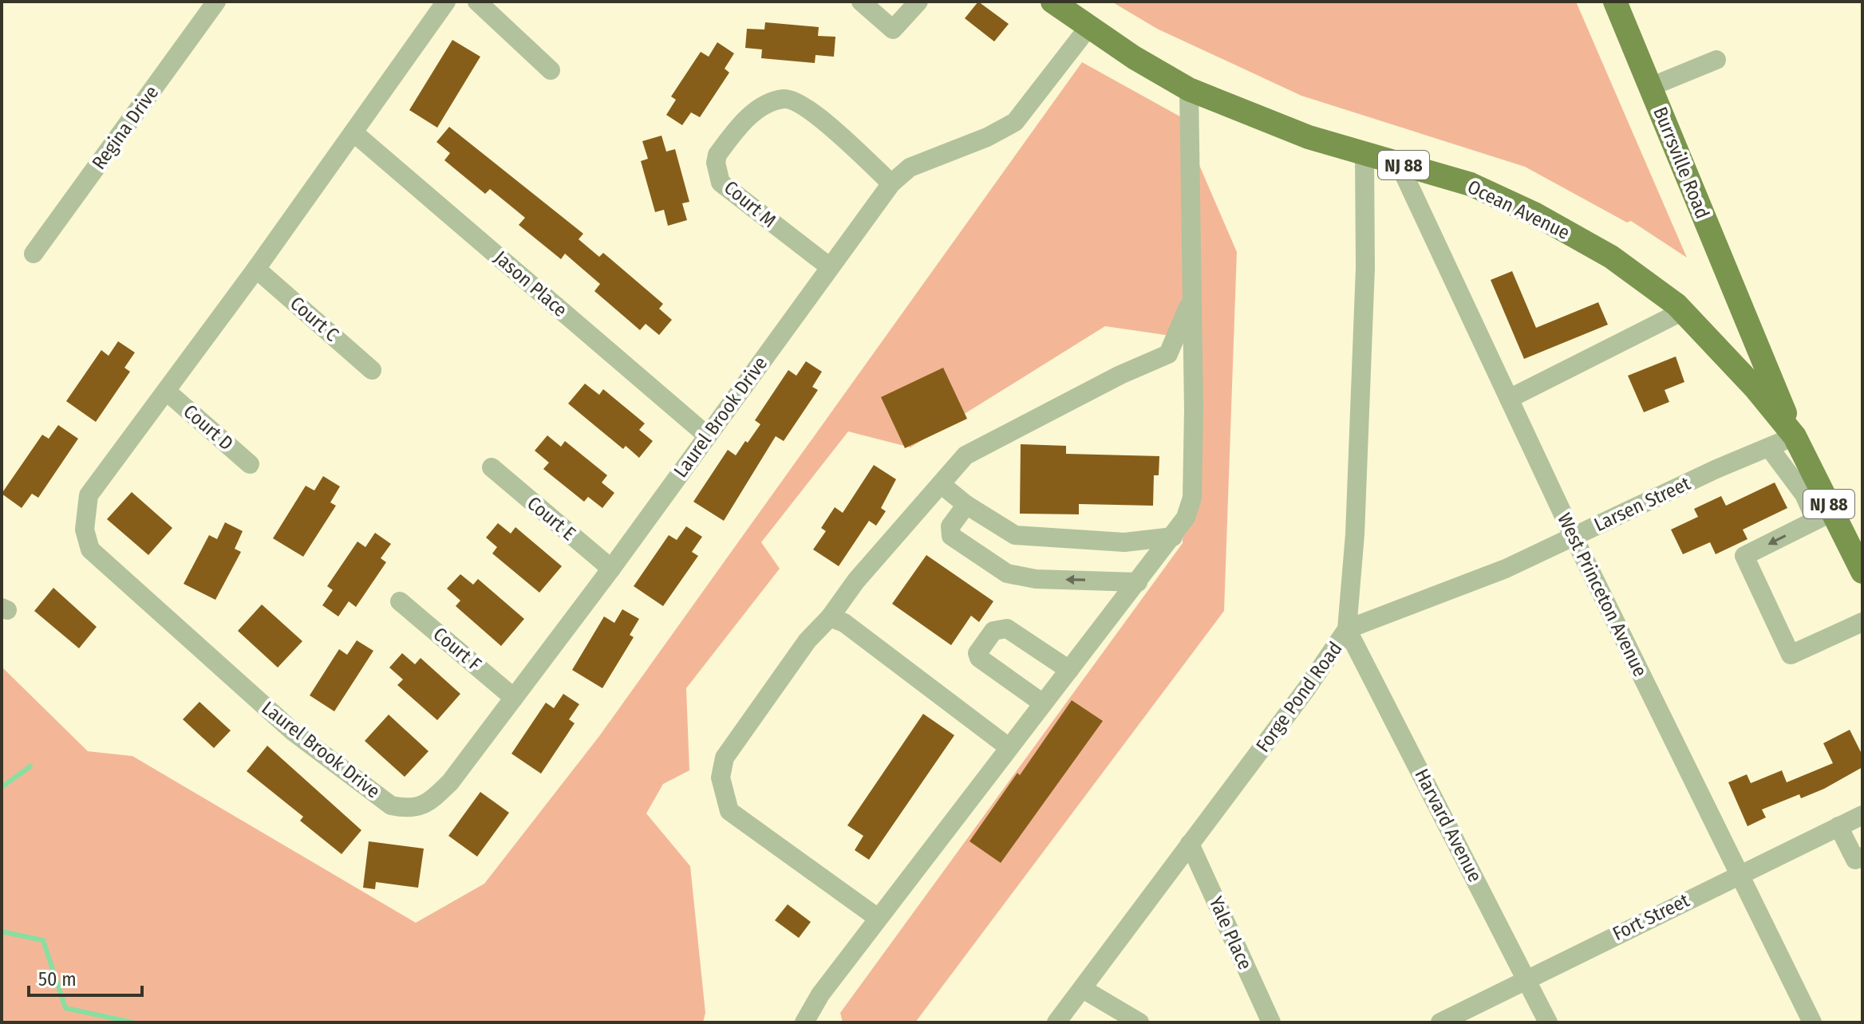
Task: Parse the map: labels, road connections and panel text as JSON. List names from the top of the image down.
{
  "streets": {
    "main road": ["Burrsville Road", "NJ 88", "Ocean Avenue"],
    "street": [
      "Regina Drive",
      "Court M",
      "Jason Place",
      "Court C",
      "Laurel Brook Drive",
      "Court D",
      "Larsen Street",
      "Court E",
      "West Princeton Avenue",
      "Court F",
      "Forge Pond Road",
      "Harvard Avenue",
      "Fort Street",
      "Yale Place"
    ]
  },
  "crossings": [
    ["Burrsville Road", "Ocean Avenue"],
    ["Burrsville Road", "Larsen Street"],
    ["Court M", "Laurel Brook Drive"],
    ["Ocean Avenue", "Laurel Brook Drive"],
    ["Ocean Avenue", "Larsen Street"],
    ["Ocean Avenue", "West Princeton Avenue"],
    ["Ocean Avenue", "Forge Pond Road"],
    ["Jason Place", "Laurel Brook Drive"],
    ["Court C", "Laurel Brook Drive"],
    ["Laurel Brook Drive", "Court D"],
    ["Laurel Brook Drive", "Court E"],
    ["Laurel Brook Drive", "Court F"],
    ["Larsen Street", "West Princeton Avenue"],
    ["Larsen Street", "Forge Pond Road"],
    ["Larsen Street", "Harvard Avenue"],
    ["West Princeton Avenue", "Fort Street"],
    ["Forge Pond Road", "Harvard Avenue"],
    ["Forge Pond Road", "Yale Place"],
    ["Harvard Avenue", "Fort Street"]
  ],
  "scale_bar": "50 m"
}
